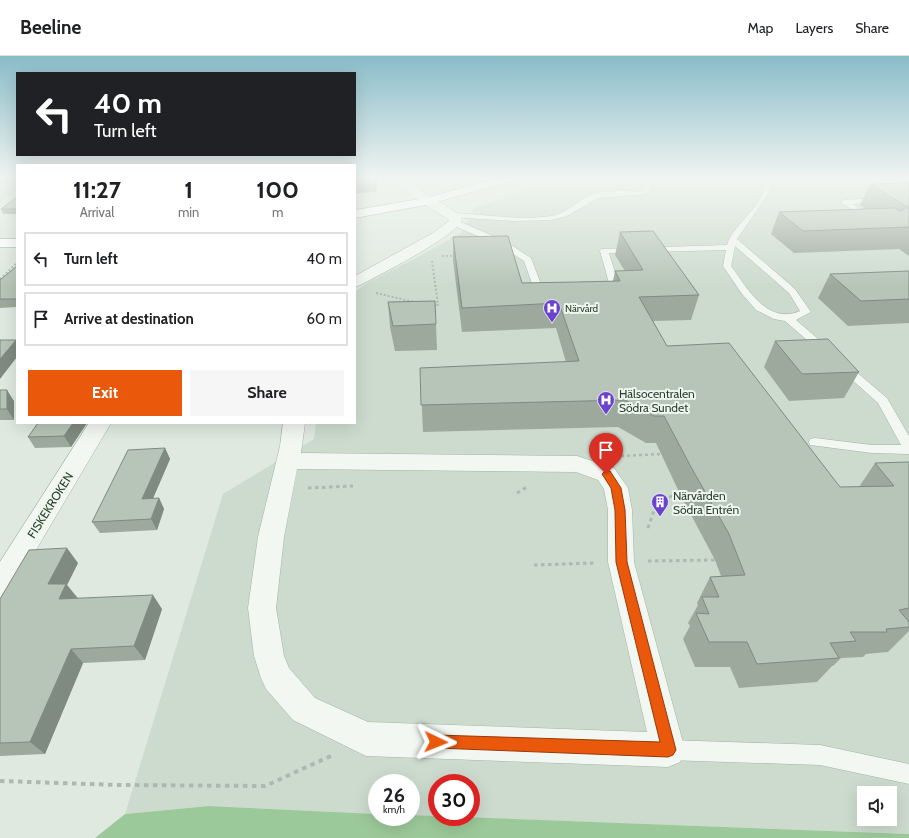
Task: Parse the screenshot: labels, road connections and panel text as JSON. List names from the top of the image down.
{
  "streets": {
    "street": ["FISKEKROKEN"]
  },
  "places": {
    "hospital": ["Närvård", "Hälsocentralen Södra Sundet"],
    "building": ["Närvården Södra Entrén"]
  },
  "page": {
    "header": "Beeline",
    "nav": ["Map", "Layers", "Share"],
    "turn": ["40 m", "Turn left"],
    "eta": [
      "11:27",
      "Arrival",
      "1",
      "min",
      "100",
      "m"
    ],
    "list": [
      {
        "name": "Turn left",
        "value": "40 m"
      },
      {
        "name": "Arrive at destination",
        "value": "60 m"
      }
    ],
    "buttons": ["Exit", "Share"],
    "speed": "26 km/h",
    "limit": "30"
  }
}
